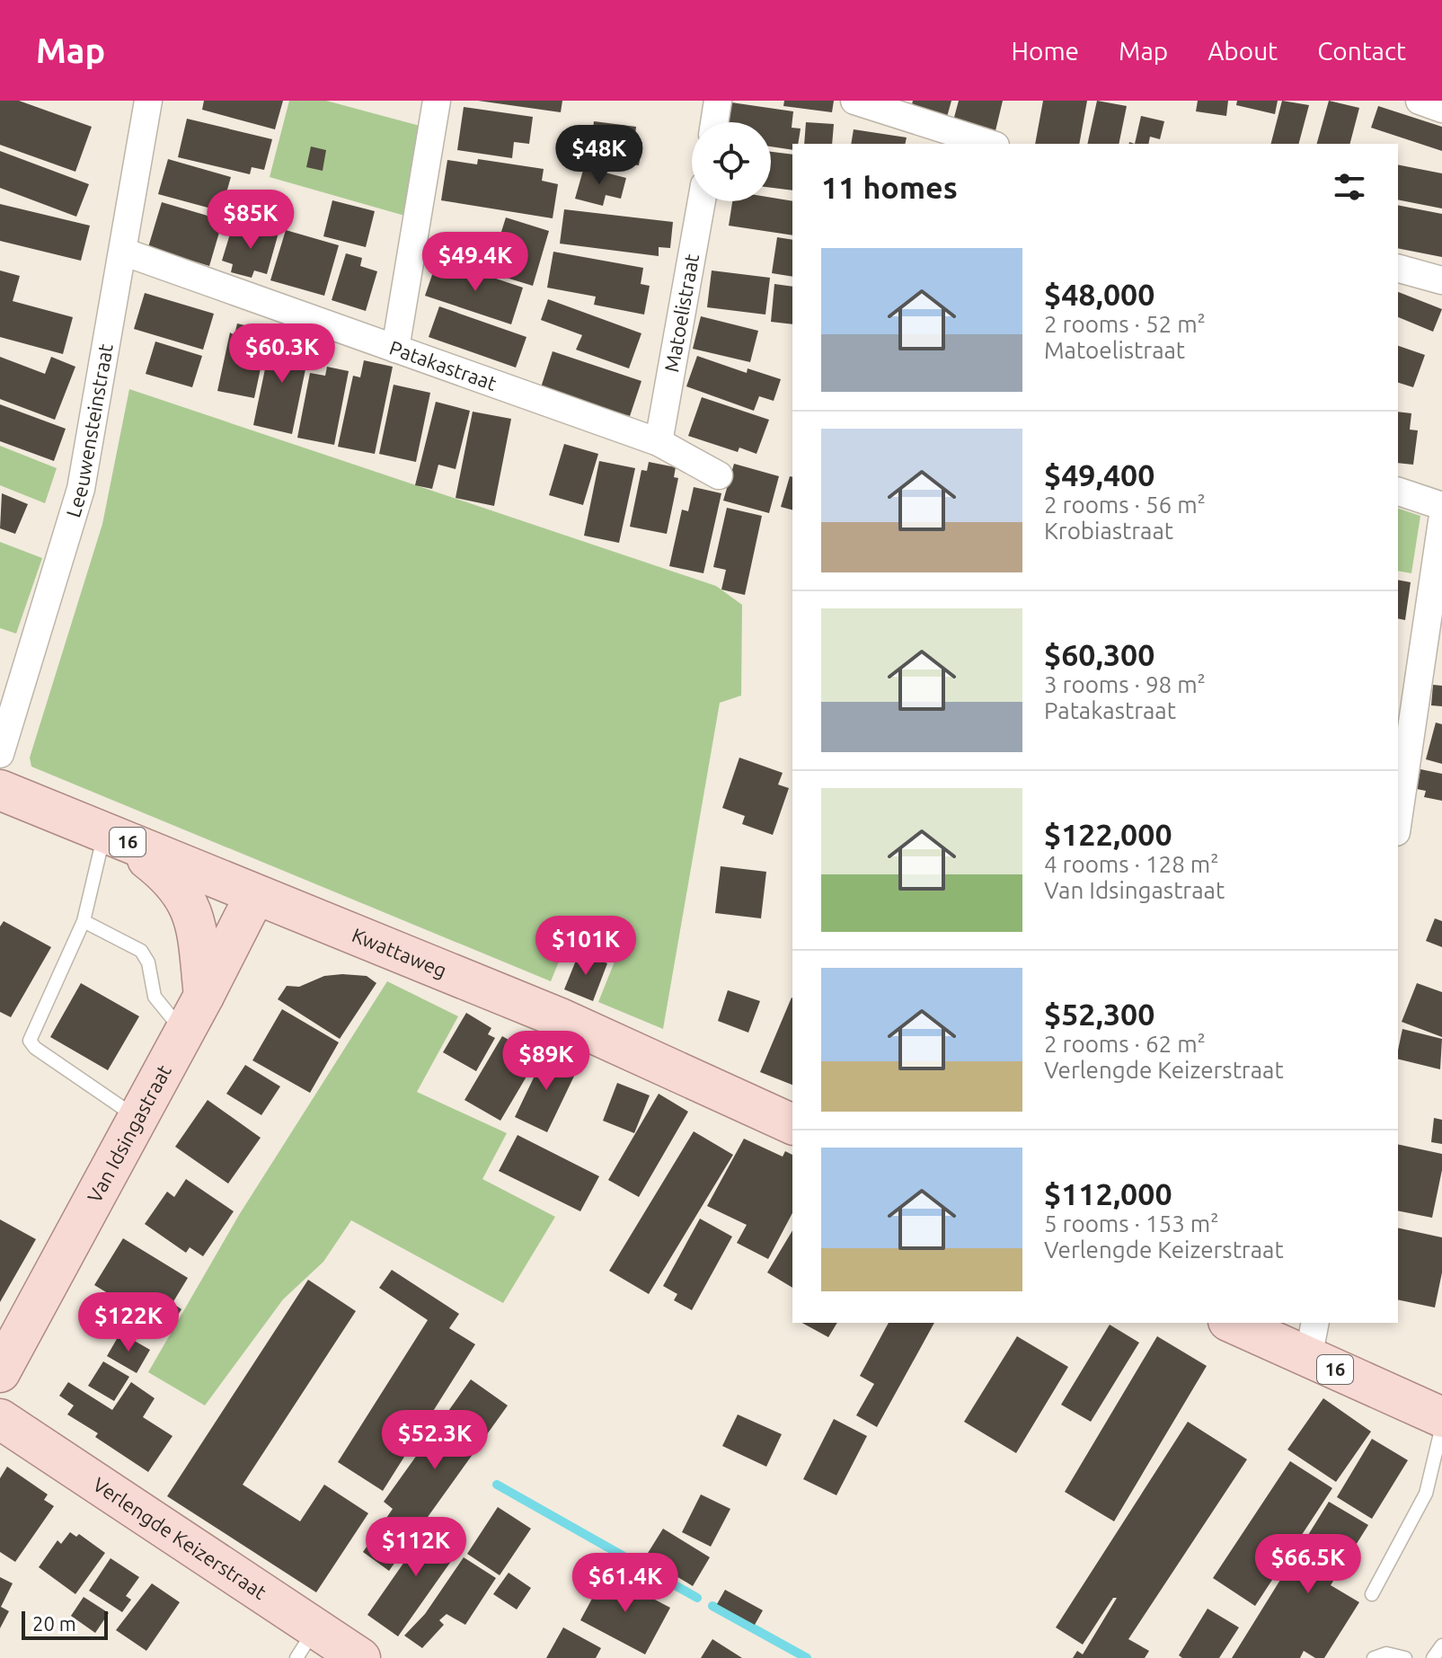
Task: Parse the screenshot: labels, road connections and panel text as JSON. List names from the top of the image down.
{
  "streets": {
    "main road": [
      "16",
      "Kwattaweg",
      "Van Idsingastraat",
      "Verlengde Keizerstraat"
    ],
    "street": ["Matoelistraat", "Patakastraat", "Leeuwensteinstraat"]
  },
  "crossings": [
    ["Matoelistraat", "Patakastraat"],
    ["Patakastraat", "Leeuwensteinstraat"],
    ["Kwattaweg", "Van Idsingastraat"]
  ],
  "scale_bar": "20 m",
  "page": {
    "header": "Map",
    "nav": [
      "Home",
      "Map",
      "About",
      "Contact"
    ],
    "price": [
      "$48K",
      "$85K",
      "$49.4K",
      "$60.3K",
      "$101K",
      "$89K",
      "$122K",
      "$52.3K",
      "$112K",
      "$66.5K",
      "$61.4K"
    ],
    "heading": "11 homes",
    "list": [
      {
        "name": "$48,000",
        "note": "2 rooms · 52 m² · Matoelistraat"
      },
      {
        "name": "$49,400",
        "note": "2 rooms · 56 m² · Krobiastraat"
      },
      {
        "name": "$60,300",
        "note": "3 rooms · 98 m² · Patakastraat"
      },
      {
        "name": "$122,000",
        "note": "4 rooms · 128 m² · Van Idsingastraat"
      },
      {
        "name": "$52,300",
        "note": "2 rooms · 62 m² · Verlengde Keizerstraat"
      },
      {
        "name": "$112,000",
        "note": "5 rooms · 153 m² · Verlengde Keizerstraat"
      }
    ],
    "scale": "20 m"
  }
}
